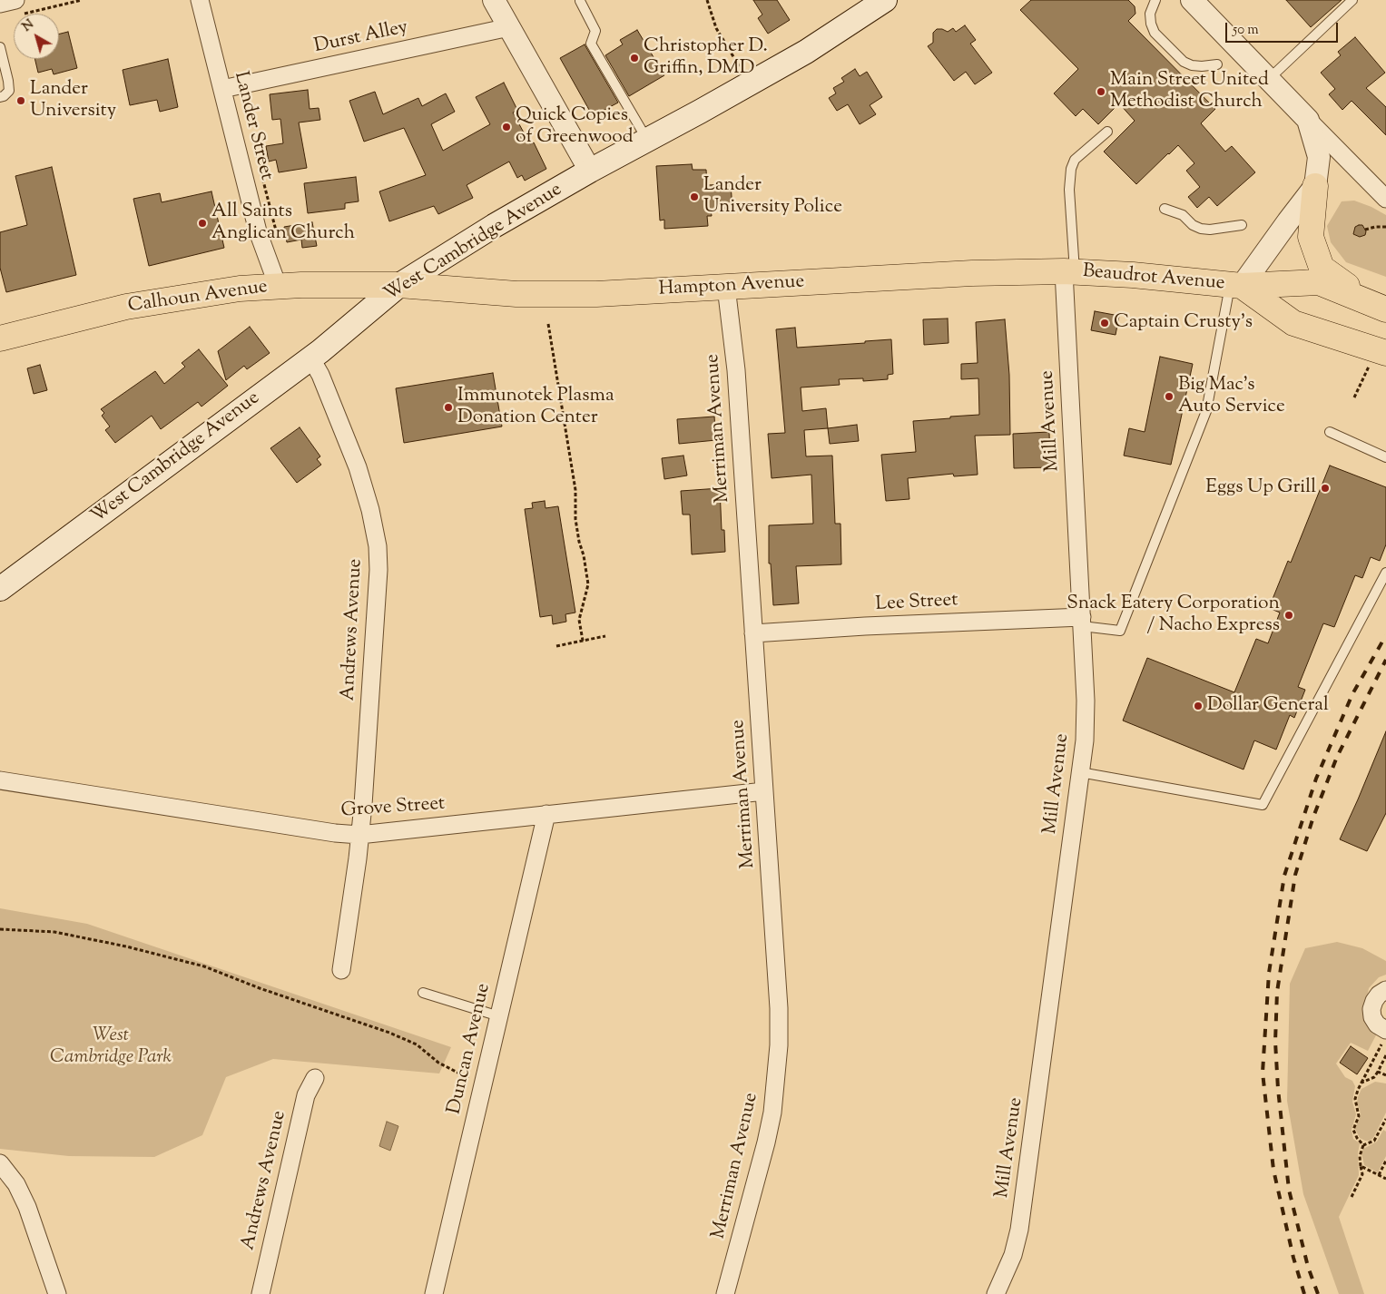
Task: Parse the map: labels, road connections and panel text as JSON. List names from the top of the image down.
{
  "streets": {
    "main road": [
      "West Cambridge Avenue",
      "Beaudrot Avenue",
      "Hampton Avenue",
      "Calhoun Avenue"
    ],
    "street": [
      "Durst Alley",
      "Lander Street",
      "Mill Avenue",
      "Merriman Avenue",
      "Lee Street",
      "Andrews Avenue",
      "Grove Street",
      "Duncan Avenue"
    ]
  },
  "crossings": [
    ["Durst Alley", "Lander Street"],
    ["Lander Street", "Calhoun Avenue"],
    ["West Cambridge Avenue", "Hampton Avenue"],
    ["West Cambridge Avenue", "Calhoun Avenue"],
    ["West Cambridge Avenue", "Andrews Avenue"],
    ["Beaudrot Avenue", "Hampton Avenue"],
    ["Beaudrot Avenue", "Mill Avenue"],
    ["Hampton Avenue", "Calhoun Avenue"],
    ["Hampton Avenue", "Mill Avenue"],
    ["Hampton Avenue", "Merriman Avenue"],
    ["Mill Avenue", "Lee Street"],
    ["Merriman Avenue", "Lee Street"],
    ["Merriman Avenue", "Grove Street"],
    ["Andrews Avenue", "Grove Street"],
    ["Grove Street", "Duncan Avenue"]
  ],
  "parks": ["West Cambridge Park"],
  "places": [
    "Christopher D. Griffin, DMD",
    "Main Street United Methodist Church",
    "Lander University",
    "Quick Copies of Greenwood",
    "Lander University Police",
    "All Saints Anglican Church",
    "Captain Crusty's",
    "Big Mac's Auto Service",
    "Immunotek Plasma Donation Center",
    "Eggs Up Grill",
    "Snack Eatery Corporation / Nacho Express",
    "Dollar General"
  ],
  "scale_bar": "50 m",
  "north": "top left"
}
